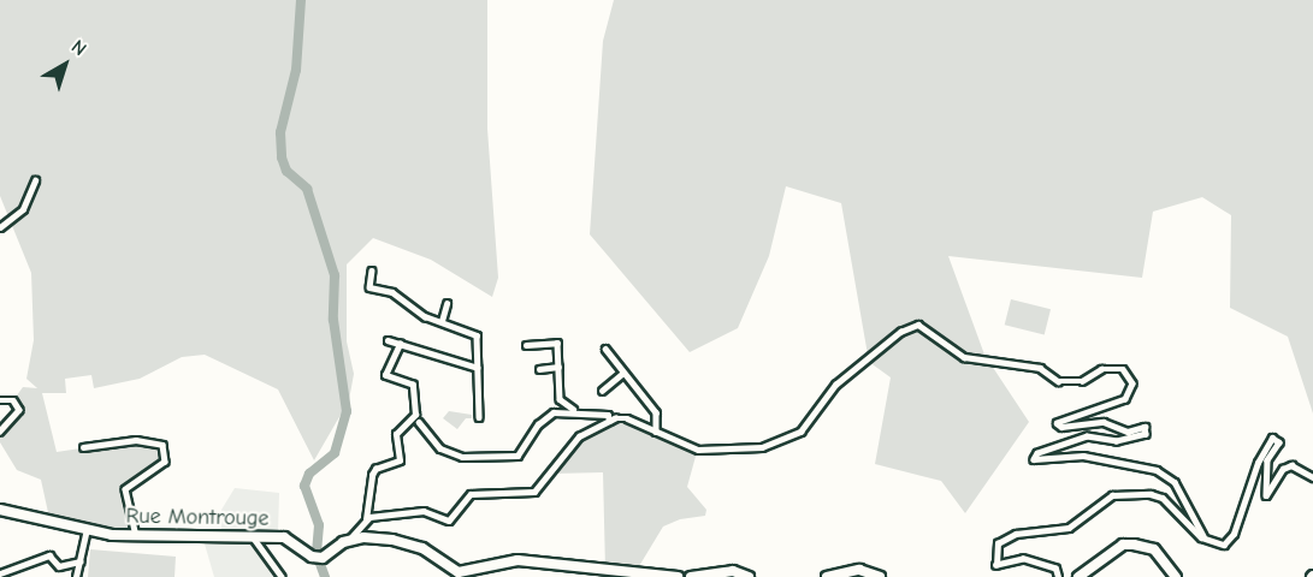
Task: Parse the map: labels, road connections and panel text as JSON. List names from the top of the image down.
{
  "streets": {
    "main road": ["Rue Montrouge"]
  },
  "north": "top right"
}
